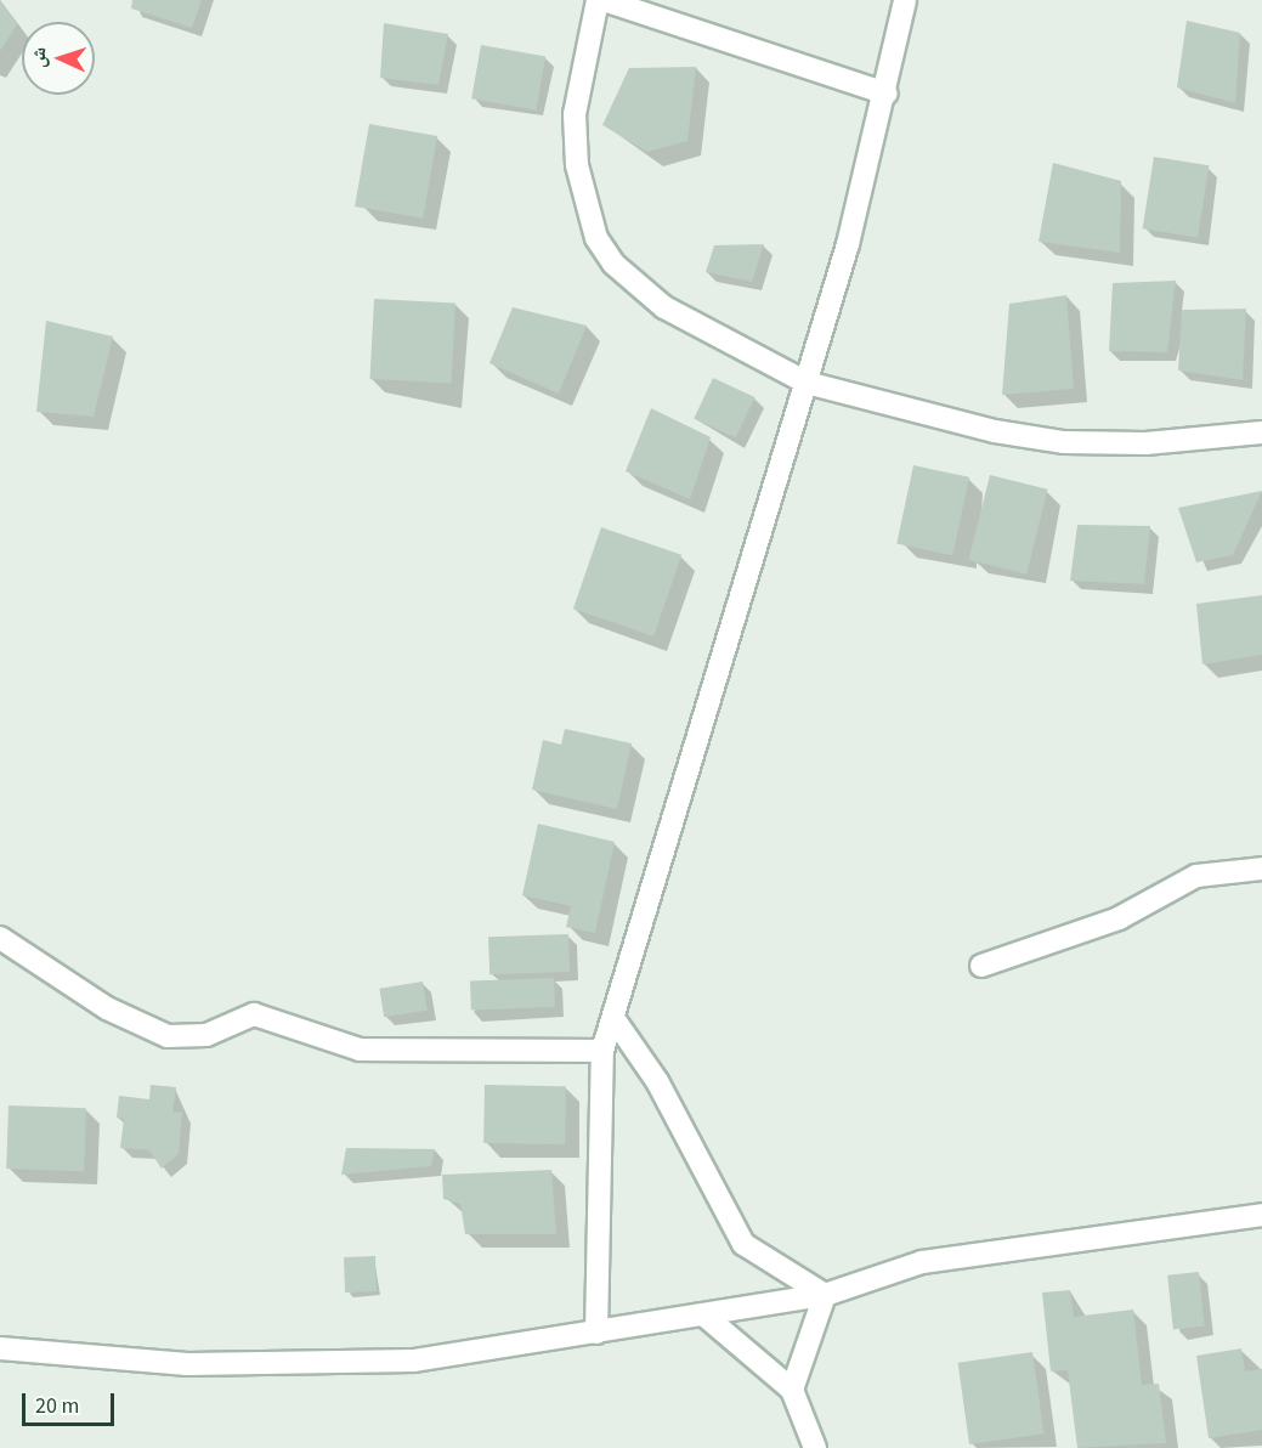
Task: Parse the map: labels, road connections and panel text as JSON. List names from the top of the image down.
{
  "scale_bar": "20 m",
  "north": "left"
}
